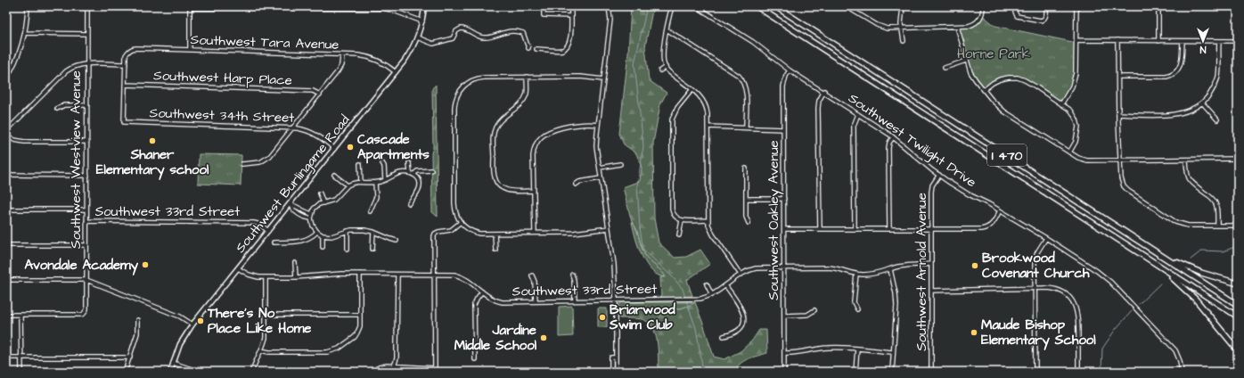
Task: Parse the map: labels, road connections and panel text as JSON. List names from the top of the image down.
{
  "streets": {
    "highway": ["I 470"],
    "main road": ["Southwest Burlingame Road"],
    "street": [
      "Southwest Tara Avenue",
      "Southwest Harp Place",
      "Southwest 34th Street",
      "Southwest Twilight Drive",
      "Southwest Westview Avenue",
      "Southwest 33rd Street",
      "Southwest Oakley Avenue",
      "Southwest Arnold Avenue"
    ]
  },
  "crossings": [
    ["Southwest Tara Avenue", "Southwest Burlingame Road"],
    ["Southwest Harp Place", "Southwest 34th Street"],
    ["Southwest 34th Street", "Southwest Burlingame Road"],
    ["Southwest Twilight Drive", "Southwest Oakley Avenue"],
    ["Southwest Twilight Drive", "Southwest Arnold Avenue"],
    ["Southwest Westview Avenue", "Southwest 33rd Street"],
    ["Southwest Burlingame Road", "Southwest 33rd Street"],
    ["Southwest 33rd Street", "Southwest Oakley Avenue"],
    ["Southwest 33rd Street", "Southwest Arnold Avenue"]
  ],
  "parks": ["Horne Park"],
  "places": [
    "Shaner Elementary school",
    "Cascade Apartments",
    "Avondale Academy",
    "Brookwood Covenant Church",
    "Briarwood Swim Club",
    "There’s No Place Like Home",
    "Maude Bishop Elementary School",
    "Jardine Middle School"
  ],
  "north": "bottom"
}
